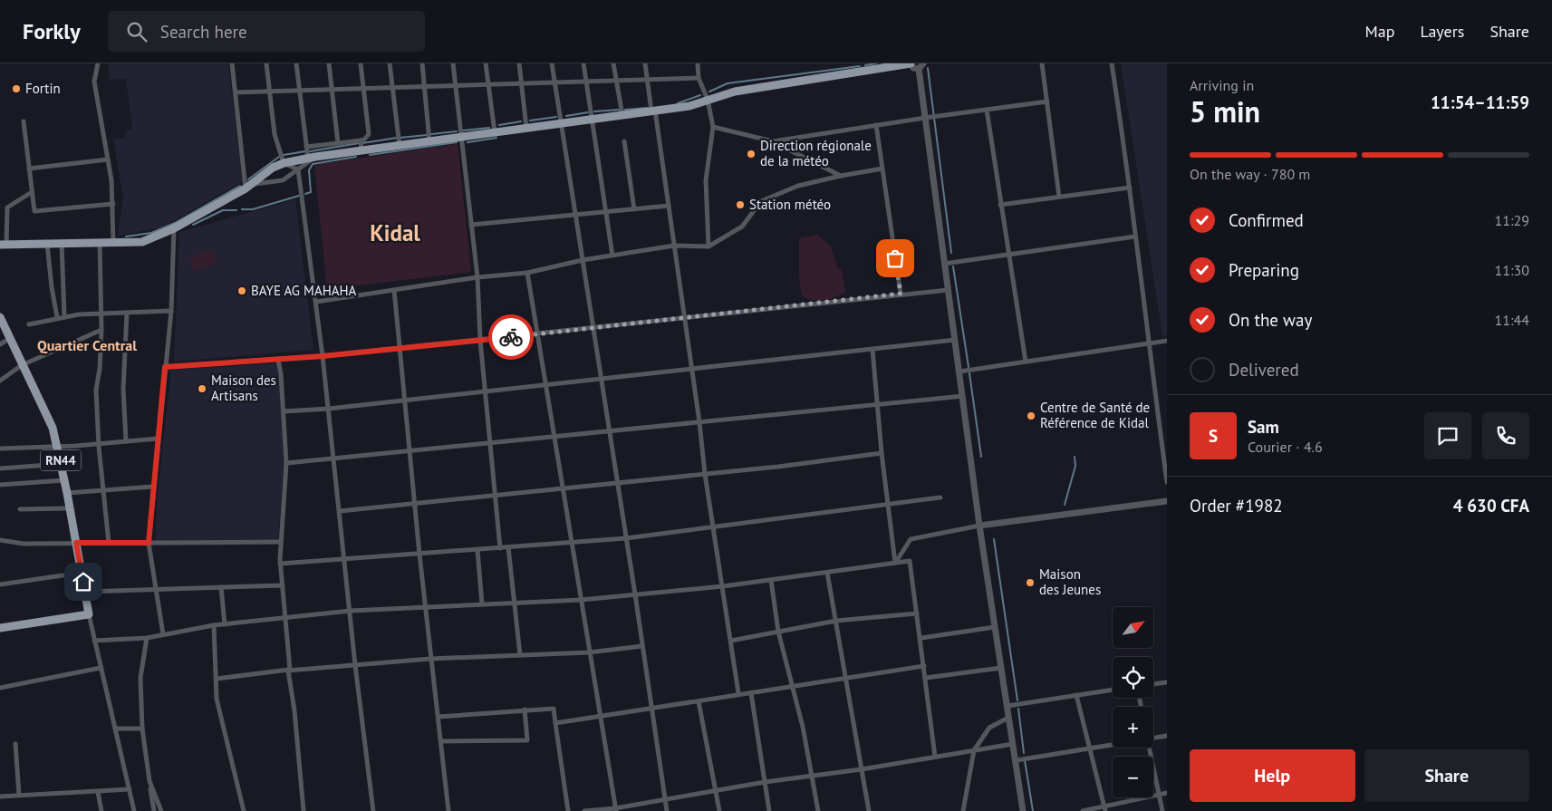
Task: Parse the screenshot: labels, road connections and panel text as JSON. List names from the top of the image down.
{
  "streets": {
    "main road": ["RN44"]
  },
  "districts": ["Kidal", "Quartier Central"],
  "places": [
    "Fortin",
    "Direction régionale de la météo",
    "Station météo",
    "BAYE AG MAHAHA",
    "Maison des Artisans",
    "Centre de Santé de Référence de Kidal",
    "Maison des Jeunes"
  ],
  "north": "top right",
  "page": {
    "header": "Forkly",
    "search": "Search here",
    "nav": ["Map", "Layers", "Share"],
    "heading": ["5 min", "Arriving in", "11:54–11:59"],
    "panel": [
      "Sam",
      "Courier · 4.6",
      "Order #1982",
      "4 630 CFA"
    ],
    "bar": "On the way · 780 m",
    "list": [
      ["Confirmed", "11:29"],
      ["Preparing", "11:30"],
      ["On the way", "11:44"],
      "Delivered"
    ],
    "round": "S",
    "map_buttons": ["+", "−"],
    "buttons": ["Help", "Share"]
  }
}
